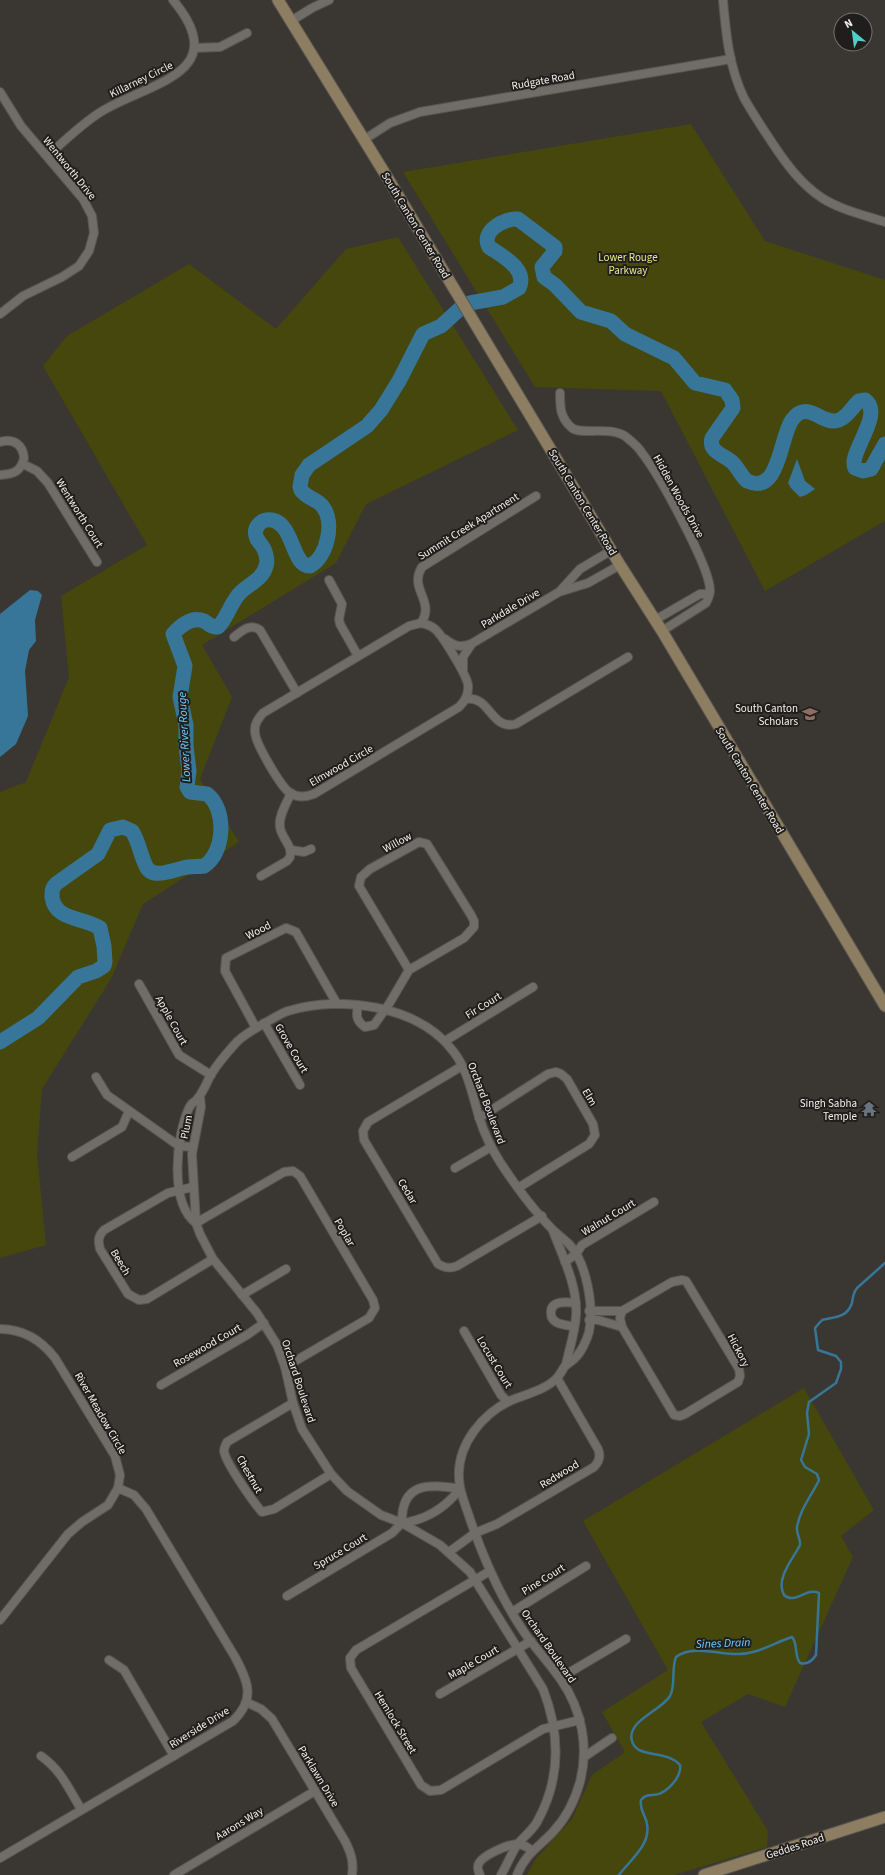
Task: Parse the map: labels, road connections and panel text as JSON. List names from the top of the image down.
{
  "streets": {
    "main road": ["South Canton Center Road", "Geddes Road"],
    "street": [
      "Killarney Circle",
      "Rudgate Road",
      "Wentworth Drive",
      "Hidden Woods Drive",
      "Wentworth Court",
      "Summit Creek Apartment",
      "Parkdale Drive",
      "Elmwood Circle",
      "Willow",
      "Wood",
      "Fir Court",
      "Apple Court",
      "Grove Court",
      "Elm",
      "Orchard Boulevard",
      "Plum",
      "Cedar",
      "Walnut Court",
      "Poplar",
      "Beech",
      "Rosewood Court",
      "Hickory",
      "Locust Court",
      "River Meadow Circle",
      "Chestnut",
      "Redwood",
      "Spruce Court",
      "Pine Court",
      "Maple Court",
      "Hemlock Street",
      "Riverside Drive",
      "Parklawn Drive",
      "Aarons Way"
    ]
  },
  "crossings": [
    ["Killarney Circle", "Wentworth Drive"],
    ["Rudgate Road", "South Canton Center Road"],
    ["South Canton Center Road", "Parkdale Drive"],
    ["Willow", "Orchard Boulevard"],
    ["Wood", "Orchard Boulevard"],
    ["Fir Court", "Orchard Boulevard"],
    ["Apple Court", "Orchard Boulevard"],
    ["Grove Court", "Orchard Boulevard"],
    ["Elm", "Orchard Boulevard"],
    ["Orchard Boulevard", "Plum"],
    ["Orchard Boulevard", "Cedar"],
    ["Orchard Boulevard", "Walnut Court"],
    ["Orchard Boulevard", "Poplar"],
    ["Orchard Boulevard", "Beech"],
    ["Orchard Boulevard", "Rosewood Court"],
    ["Orchard Boulevard", "Locust Court"],
    ["Orchard Boulevard", "Chestnut"],
    ["Orchard Boulevard", "Redwood"],
    ["Orchard Boulevard", "Spruce Court"],
    ["Orchard Boulevard", "Pine Court"],
    ["Orchard Boulevard", "Maple Court"],
    ["Orchard Boulevard", "Hemlock Street"],
    ["Riverside Drive", "Parklawn Drive"],
    ["Parklawn Drive", "Aarons Way"]
  ],
  "water": ["Lower River Rouge", "Sines Drain"],
  "parks": ["Lower Rouge Parkway"],
  "places": {
    "school or university": ["South Canton Scholars"],
    "temple": ["Singh Sabha Temple"]
  },
  "north": "top left"
}
